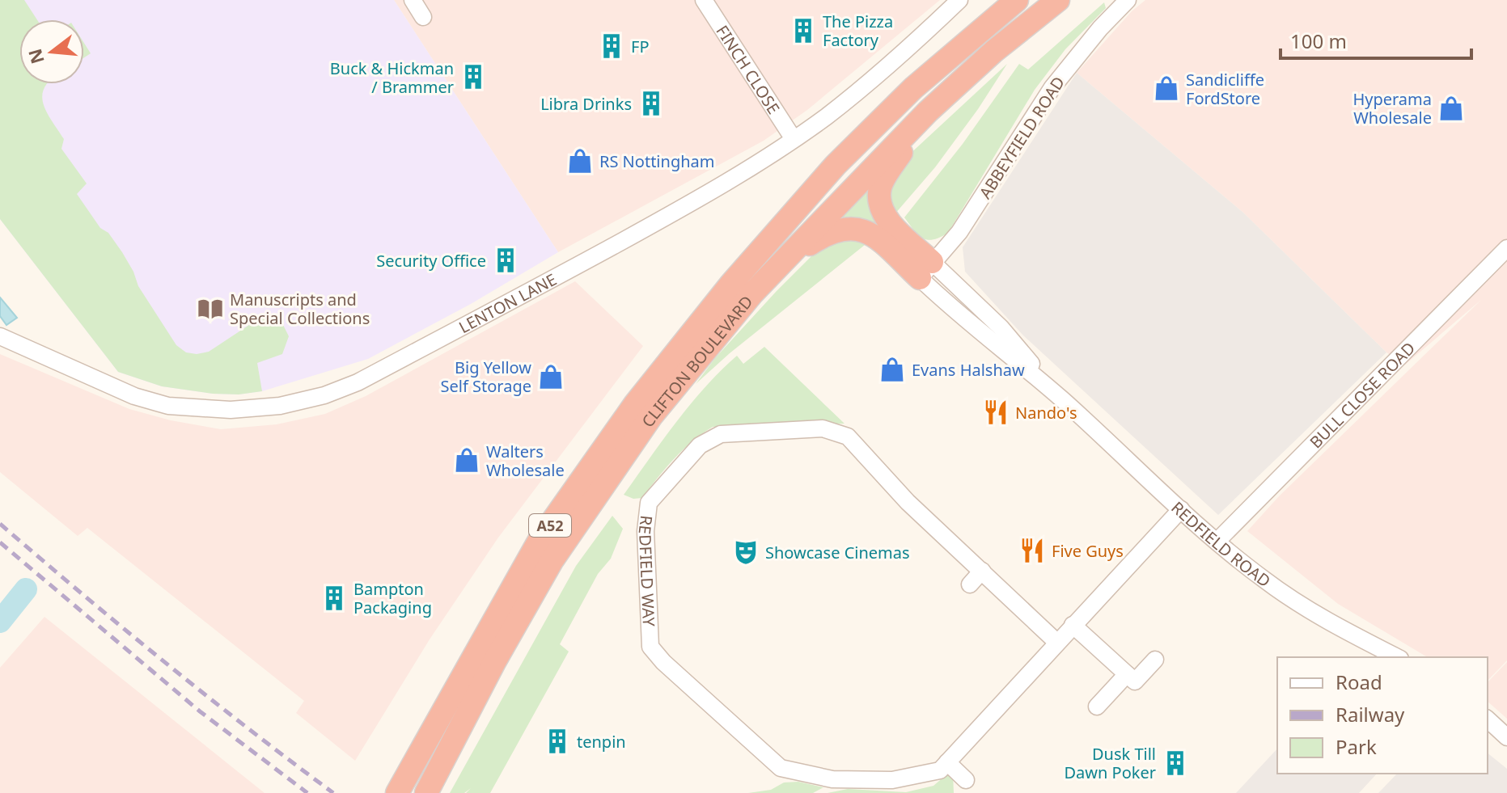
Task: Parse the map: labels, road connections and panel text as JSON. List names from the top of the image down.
{
  "streets": {
    "highway": ["CLIFTON BOULEVARD", "A52"],
    "street": [
      "FINCH CLOSE",
      "ABBEYFIELD ROAD",
      "LENTON LANE",
      "BULL CLOSE ROAD",
      "REDFIELD ROAD",
      "REDFIELD WAY"
    ]
  },
  "crossings": [
    ["FINCH CLOSE", "LENTON LANE"],
    ["ABBEYFIELD ROAD", "REDFIELD ROAD"],
    ["BULL CLOSE ROAD", "REDFIELD ROAD"],
    ["REDFIELD ROAD", "REDFIELD WAY"]
  ],
  "places": {
    "building": [
      "The Pizza Factory",
      "FP",
      "Buck & Hickman / Brammer",
      "Libra Drinks",
      "Security Office",
      "Bampton Packaging",
      "tenpin",
      "Dusk Till Dawn Poker"
    ],
    "shop": [
      "Sandicliffe FordStore",
      "Hyperama Wholesale",
      "RS Nottingham",
      "Evans Halshaw",
      "Big Yellow Self Storage",
      "Walters Wholesale"
    ],
    "library": ["Manuscripts and Special Collections"],
    "restaurant": ["Nando's", "Five Guys"],
    "theatre": ["Showcase Cinemas"]
  },
  "legend": ["Road", "Railway", "Park"],
  "scale_bar": "100 m",
  "north": "left"
}
